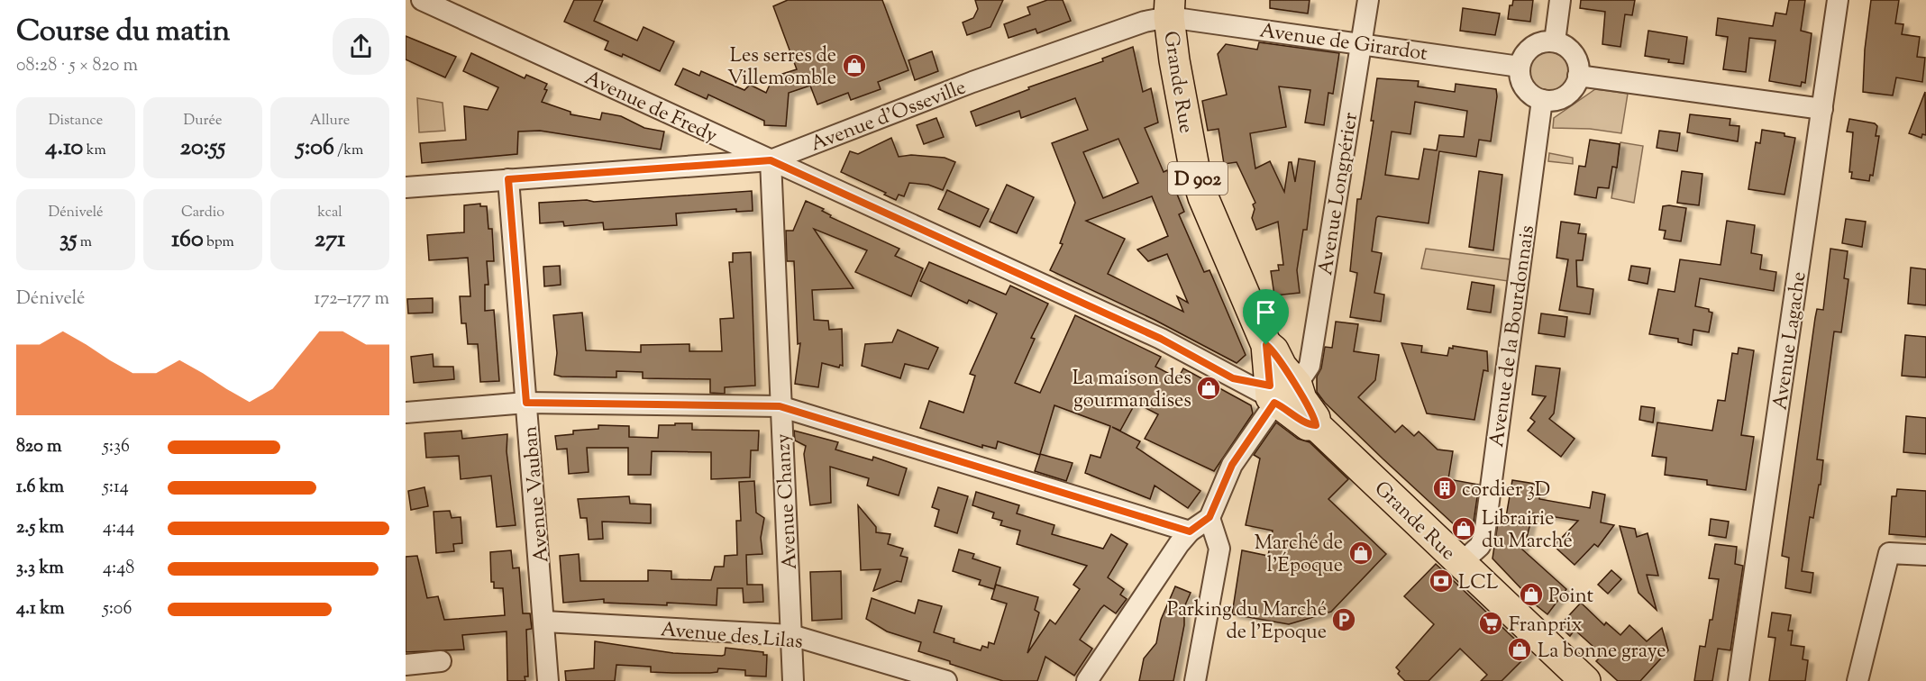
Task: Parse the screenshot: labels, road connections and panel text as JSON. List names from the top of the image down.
{
  "streets": {
    "main road": ["Grande Rue", "D 902"],
    "street": [
      "Avenue de Girardot",
      "Avenue de Fredy",
      "Avenue d'Osseville",
      "Avenue Longpérier",
      "Avenue de la Bourdonnais",
      "Avenue Lagache",
      "Avenue Vauban",
      "Avenue Chanzy",
      "Avenue des Lilas"
    ]
  },
  "crossings": [
    ["Avenue de Girardot", "Grande Rue"],
    ["Avenue de Girardot", "Avenue d'Osseville"],
    ["Avenue de Girardot", "Avenue Longpérier"],
    ["Avenue de Girardot", "Avenue de la Bourdonnais"],
    ["Grande Rue", "Avenue de Fredy"],
    ["Grande Rue", "Avenue d'Osseville"],
    ["Grande Rue", "Avenue Longpérier"],
    ["Grande Rue", "Avenue de la Bourdonnais"],
    ["Avenue de Fredy", "Avenue d'Osseville"],
    ["Avenue de Fredy", "Avenue Longpérier"],
    ["Avenue de Fredy", "Avenue Chanzy"],
    ["Avenue d'Osseville", "Avenue Vauban"],
    ["Avenue d'Osseville", "Avenue Chanzy"],
    ["Avenue Vauban", "Avenue des Lilas"],
    ["Avenue Chanzy", "Avenue des Lilas"]
  ],
  "places": {
    "shop": [
      "Les serres de Villemomble",
      "La maison des gourmandises",
      "Librairie du Marché",
      "Marché de l'Époque",
      "Point",
      "La bonne graye"
    ],
    "building": ["cordier 3D"],
    "bank": ["LCL"],
    "parking": ["Parking du Marché de l'Epoque"],
    "supermarket": ["Franprix"]
  },
  "page": {
    "heading": ["Course du matin", "08:28 · 5 × 820 m"],
    "stats": [
      ["Distance", "4.10 km"],
      ["Durée", "20:55"],
      ["Allure", "5:06 /km"],
      ["Dénivelé", "35 m"],
      ["Cardio", "160 bpm"],
      ["kcal", "271"]
    ],
    "chart": ["Dénivelé", "172–177 m"],
    "list": [
      {
        "name": "820 m",
        "note": "5:36"
      },
      {
        "name": "1.6 km",
        "note": "5:14"
      },
      {
        "name": "2.5 km",
        "note": "4:44"
      },
      {
        "name": "3.3 km",
        "note": "4:48"
      },
      {
        "name": "4.1 km",
        "note": "5:06"
      }
    ]
  }
}
